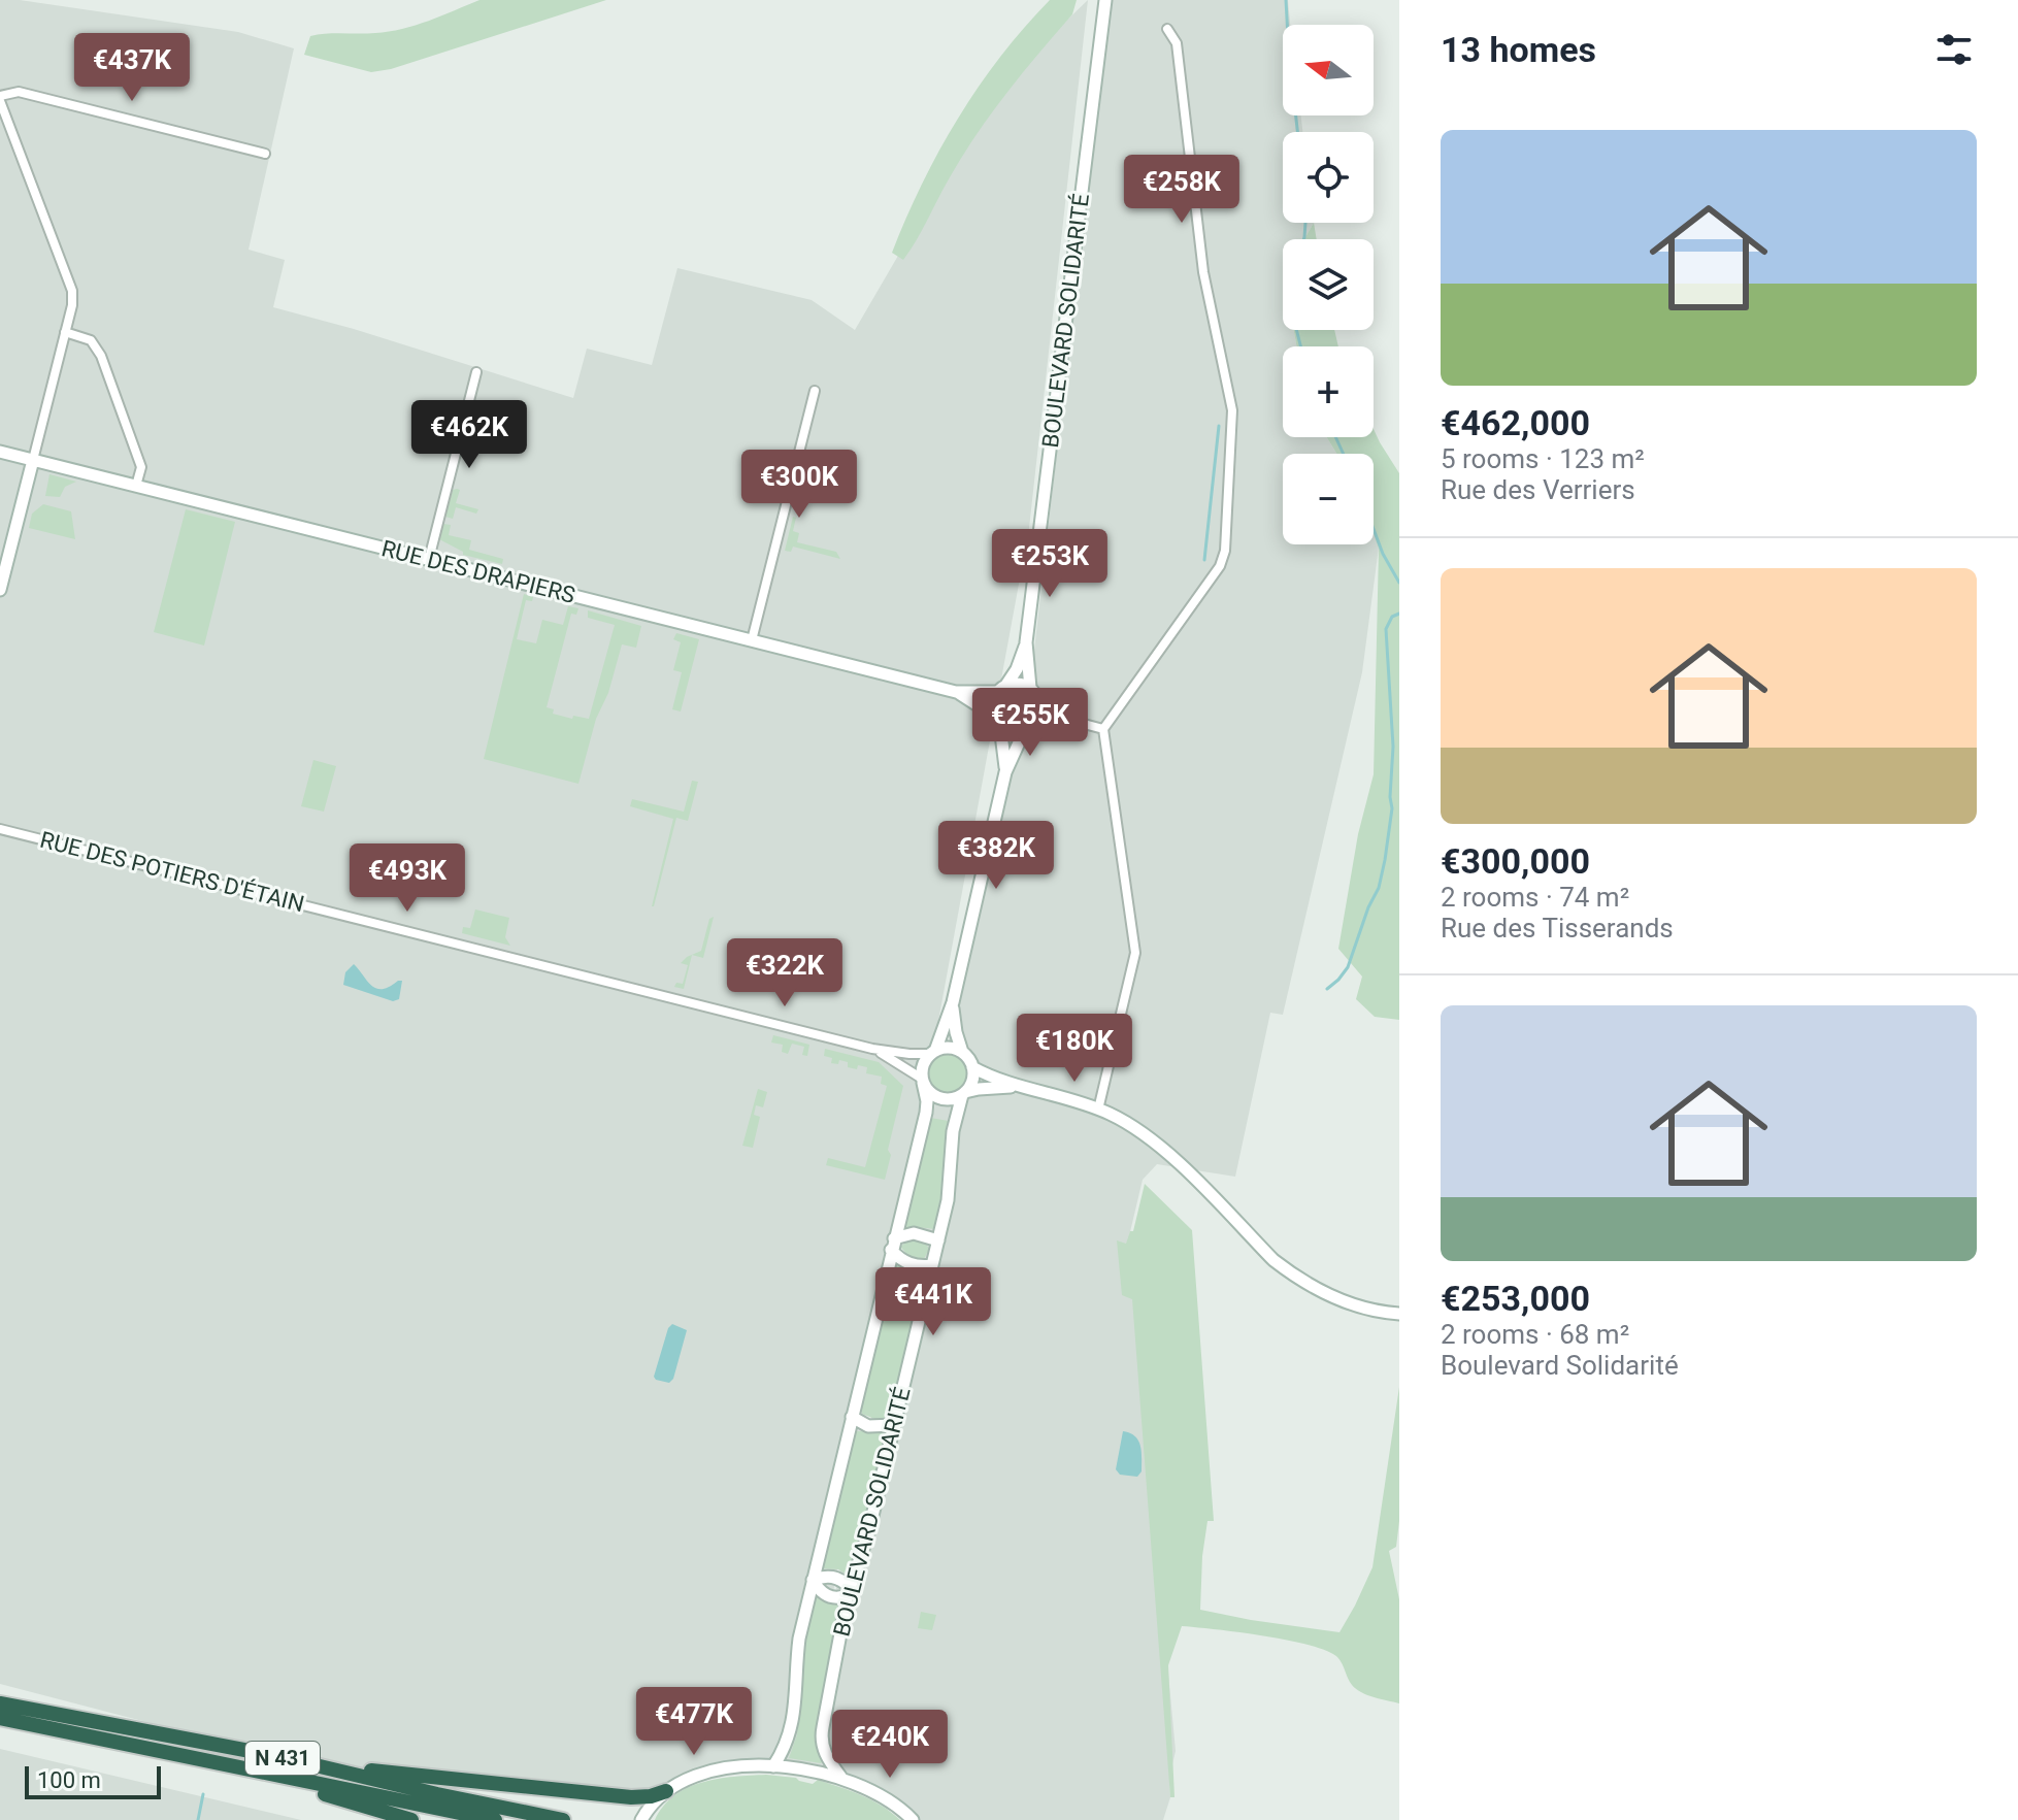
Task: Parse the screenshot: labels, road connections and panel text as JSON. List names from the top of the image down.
{
  "streets": {
    "highway": ["N 431"],
    "main road": ["BOULEVARD SOLIDARITÉ", "RUE DES DRAPIERS"],
    "street": ["RUE DES POTIERS D'ÉTAIN"]
  },
  "crossings": [
    ["BOULEVARD SOLIDARITÉ", "RUE DES DRAPIERS"],
    ["BOULEVARD SOLIDARITÉ", "RUE DES POTIERS D'ÉTAIN"]
  ],
  "scale_bar": "100 m",
  "north": "left",
  "page": {
    "heading": "13 homes",
    "map_buttons": ["+", "−"],
    "price": [
      "€437K",
      "€258K",
      "€462K",
      "€300K",
      "€253K",
      "€255K",
      "€382K",
      "€493K",
      "€322K",
      "€180K",
      "€441K",
      "€477K",
      "€240K"
    ],
    "list": [
      {
        "name": "€462,000",
        "note": "5 rooms · 123 m² · Rue des Verriers"
      },
      {
        "name": "€300,000",
        "note": "2 rooms · 74 m² · Rue des Tisserands"
      },
      {
        "name": "€253,000",
        "note": "2 rooms · 68 m² · Boulevard Solidarité"
      }
    ],
    "scale": "100 m"
  }
}
